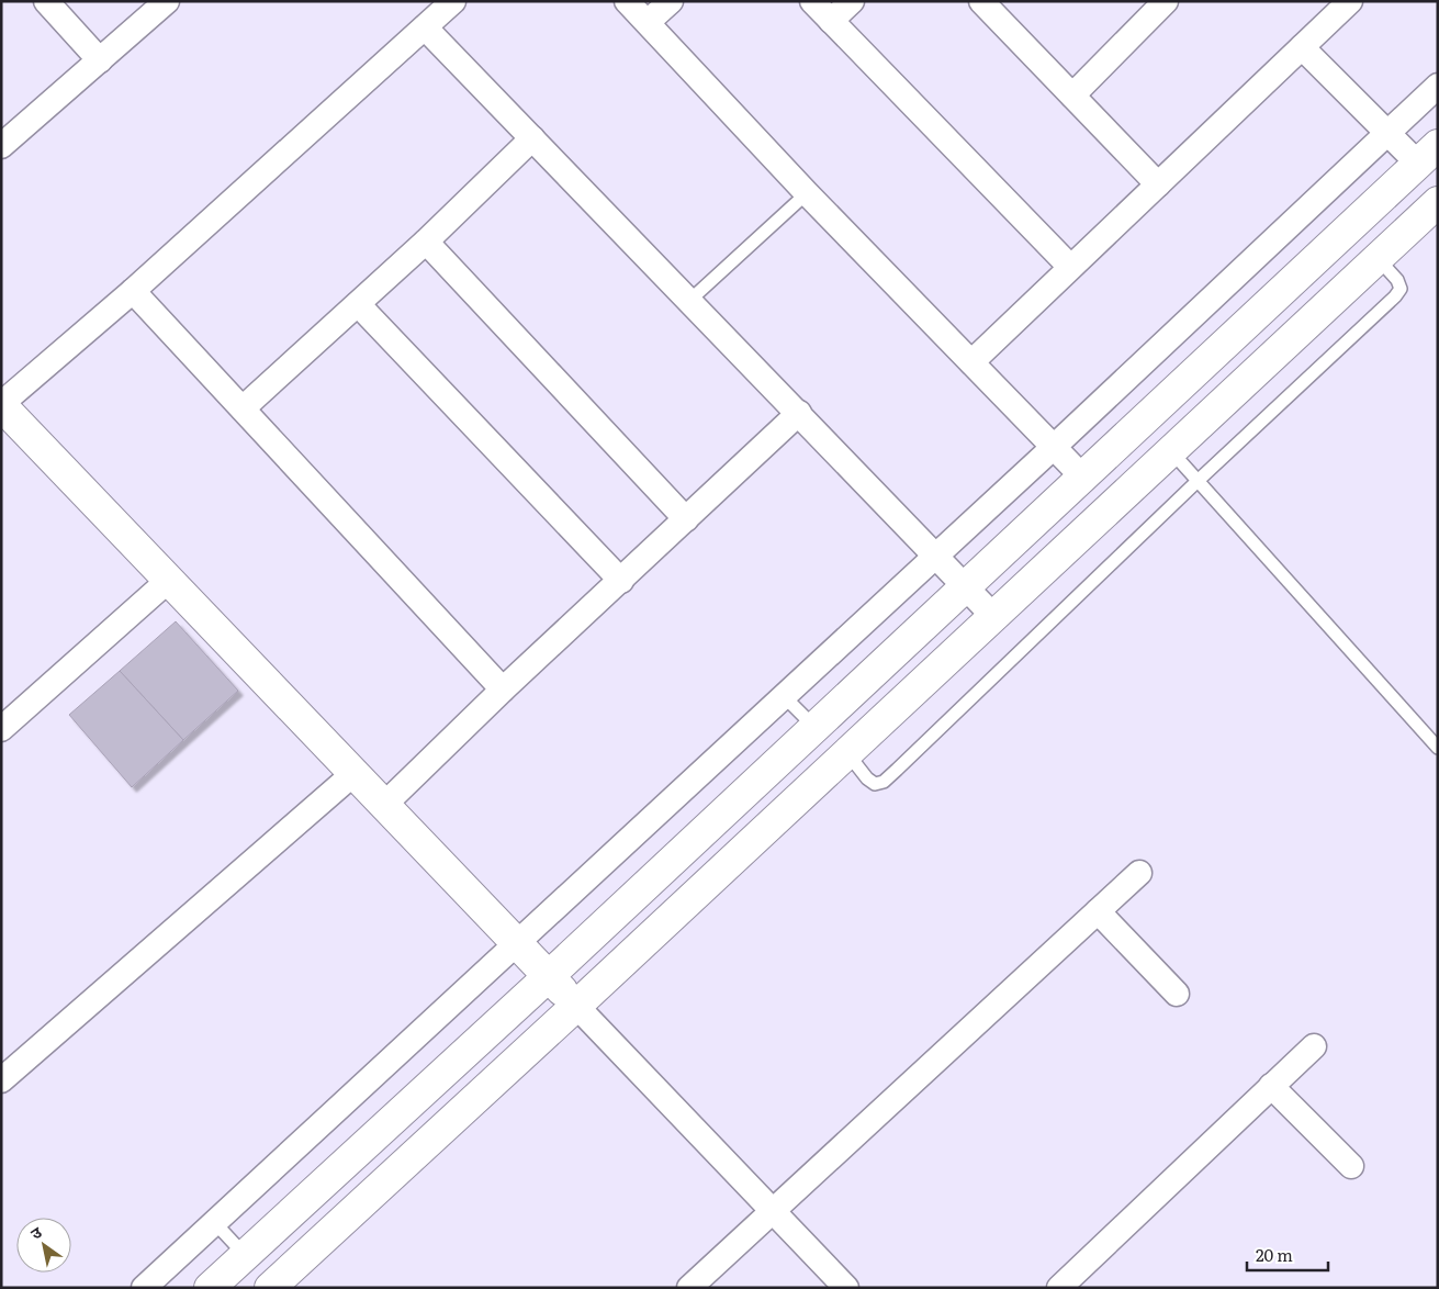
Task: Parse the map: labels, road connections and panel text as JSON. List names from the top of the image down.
{
  "scale_bar": "20 m",
  "north": "top left"
}
